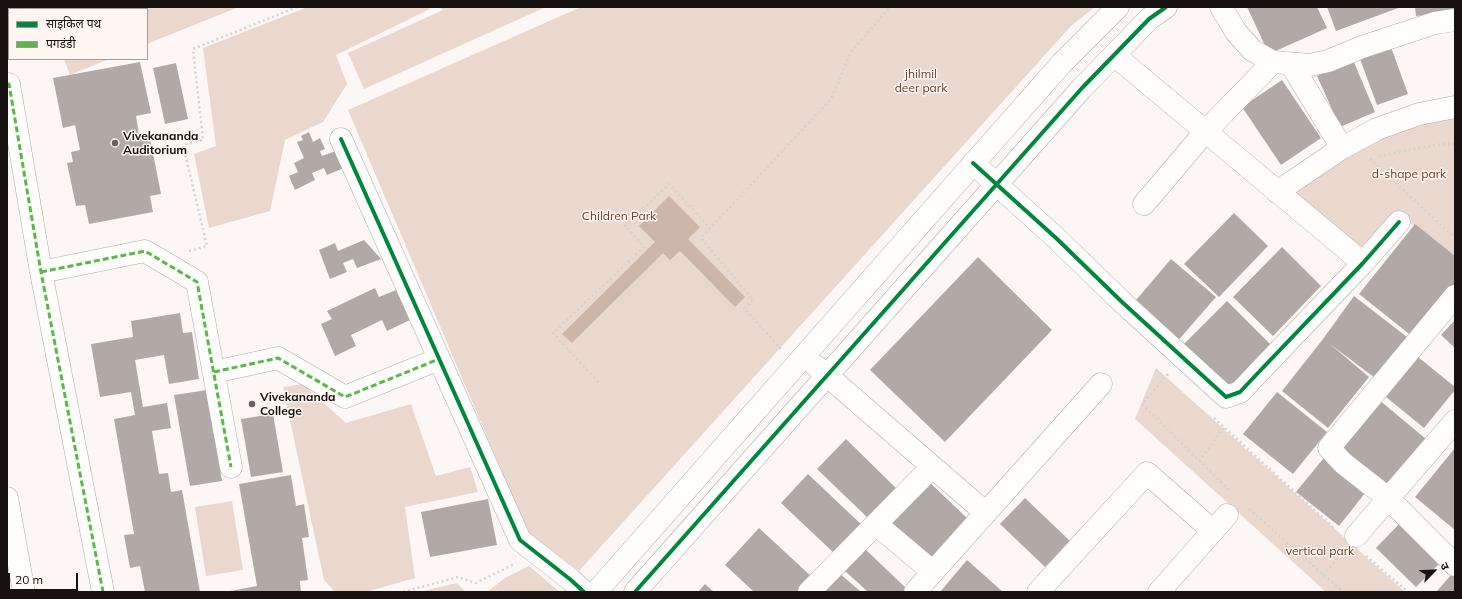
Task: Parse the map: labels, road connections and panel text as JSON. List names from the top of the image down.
{
  "parks": [
    "jhilmil deer park",
    "d-shape park",
    "Children Park",
    "vertical park"
  ],
  "places": ["Vivekananda Auditorium", "Vivekananda College"],
  "legend": ["साइकिल पथ", "पगडंडी"],
  "scale_bar": "20 m",
  "north": "top right"
}
